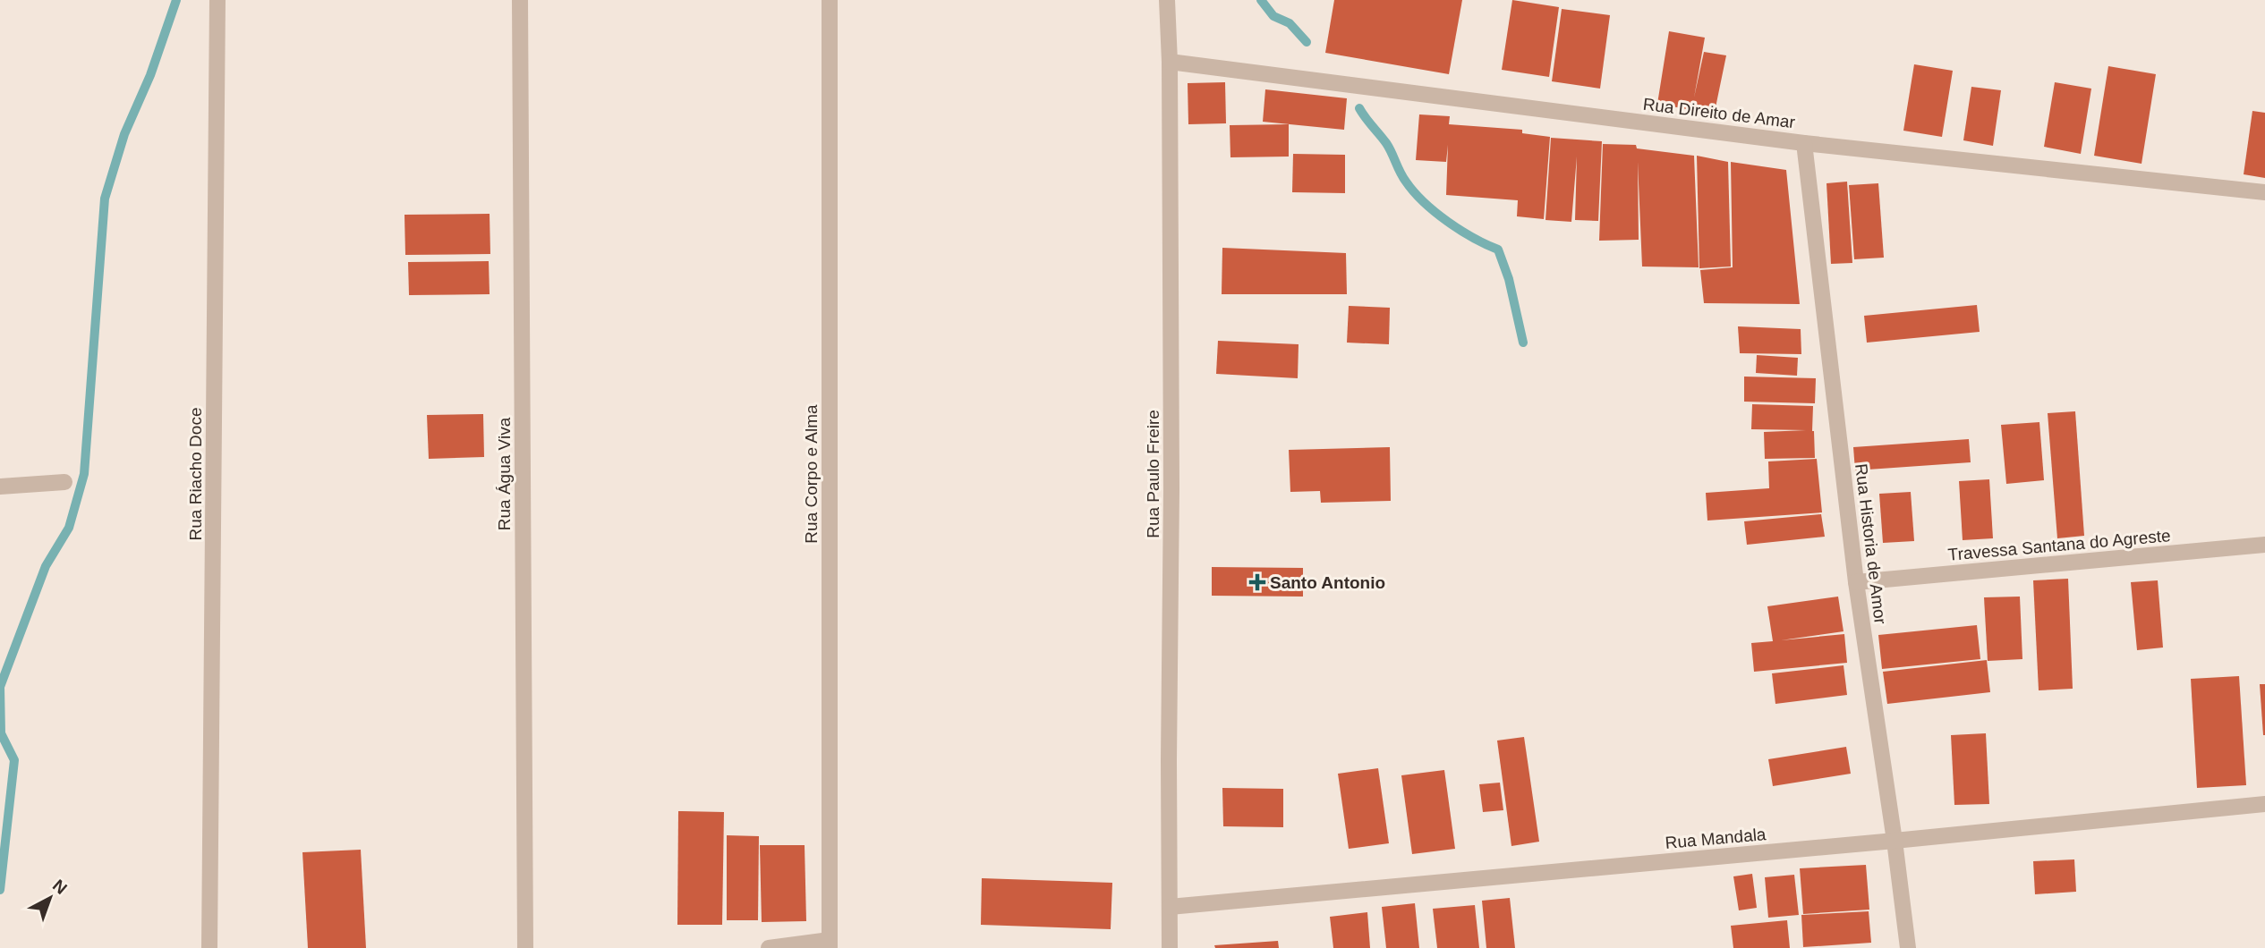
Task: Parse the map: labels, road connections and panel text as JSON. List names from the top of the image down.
{
  "streets": {
    "street": [
      "Rua Direito de Amar",
      "Rua Riacho Doce",
      "Rua Água Viva",
      "Rua Corpo e Alma",
      "Rua Paulo Freire",
      "Rua Historia de Amor",
      "Travessa Santana do Agreste",
      "Rua Mandala"
    ]
  },
  "crossings": [
    ["Rua Direito de Amar", "Rua Paulo Freire"],
    ["Rua Direito de Amar", "Rua Historia de Amor"],
    ["Rua Paulo Freire", "Rua Mandala"],
    ["Rua Historia de Amor", "Travessa Santana do Agreste"],
    ["Rua Historia de Amor", "Rua Mandala"]
  ],
  "places": {
    "health": ["Santo Antonio"]
  },
  "north": "top right"
}
